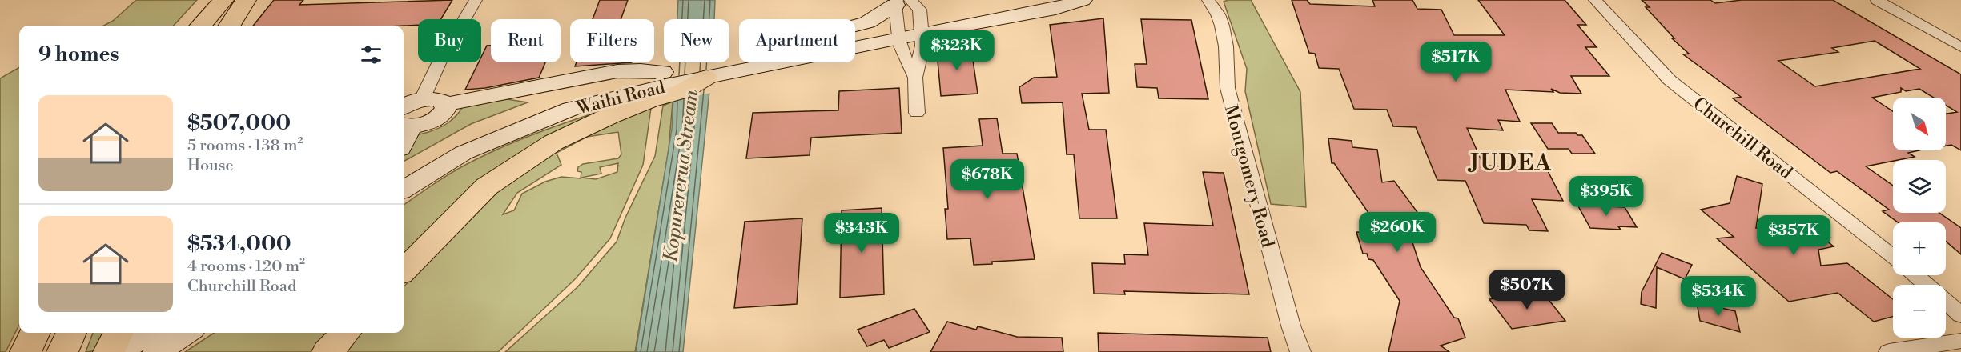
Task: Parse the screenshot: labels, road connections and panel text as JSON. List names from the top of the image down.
{
  "streets": {
    "main road": ["Waihi Road"],
    "street": ["Churchill Road", "Montgomery Road"]
  },
  "districts": ["JUDEA"],
  "water": ["Kopurererua Stream"],
  "north": "bottom right",
  "page": {
    "chip": [
      "Buy",
      "Rent",
      "Filters",
      "New",
      "Apartment"
    ],
    "heading": "9 homes",
    "price": [
      "$323K",
      "$517K",
      "$678K",
      "$395K",
      "$260K",
      "$343K",
      "$357K",
      "$507K",
      "$534K"
    ],
    "list": [
      {
        "name": "$507,000",
        "note": "5 rooms · 138 m² · House"
      },
      {
        "name": "$534,000",
        "note": "4 rooms · 120 m² · Churchill Road"
      }
    ],
    "map_buttons": ["+", "−"]
  }
}
